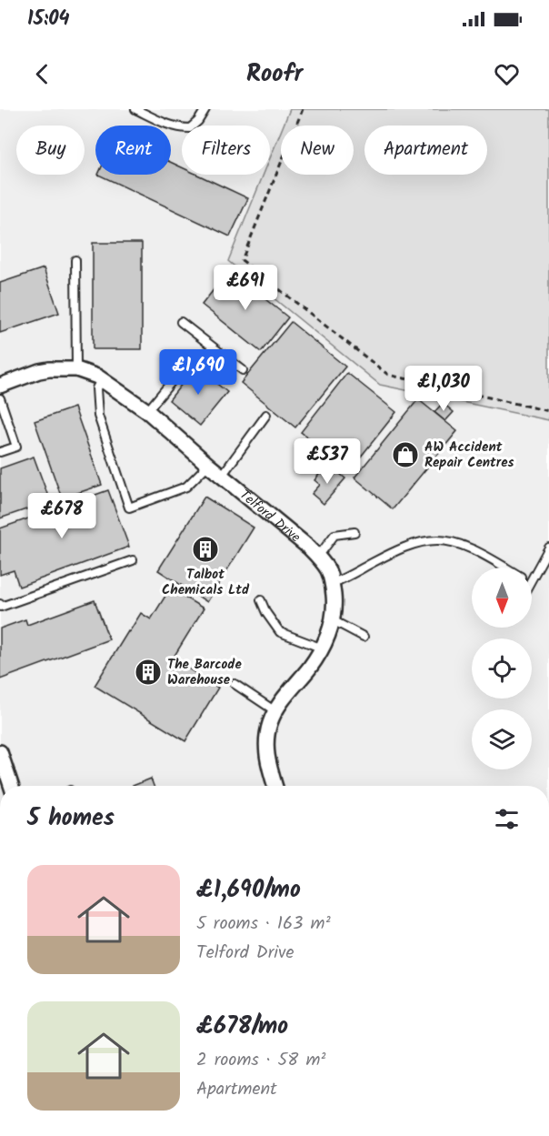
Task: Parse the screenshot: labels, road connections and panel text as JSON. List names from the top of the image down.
{
  "streets": {
    "street": ["Telford Drive"]
  },
  "places": {
    "shop": ["AW Accident Repair Centres"],
    "building": ["Talbot Chemicals Ltd", "The Barcode Warehouse"]
  },
  "north": "bottom",
  "page": {
    "status": "15:04",
    "header": "Roofr",
    "chip": [
      "Buy",
      "Rent",
      "Filters",
      "New",
      "Apartment"
    ],
    "price": [
      "£691",
      "£1,690",
      "£1,030",
      "£537",
      "£678"
    ],
    "heading": "5 homes",
    "list": [
      {
        "name": "£1,690/mo",
        "note": "5 rooms · 163 m² · Telford Drive"
      },
      {
        "name": "£678/mo",
        "note": "2 rooms · 58 m² · Apartment"
      }
    ]
  }
}
